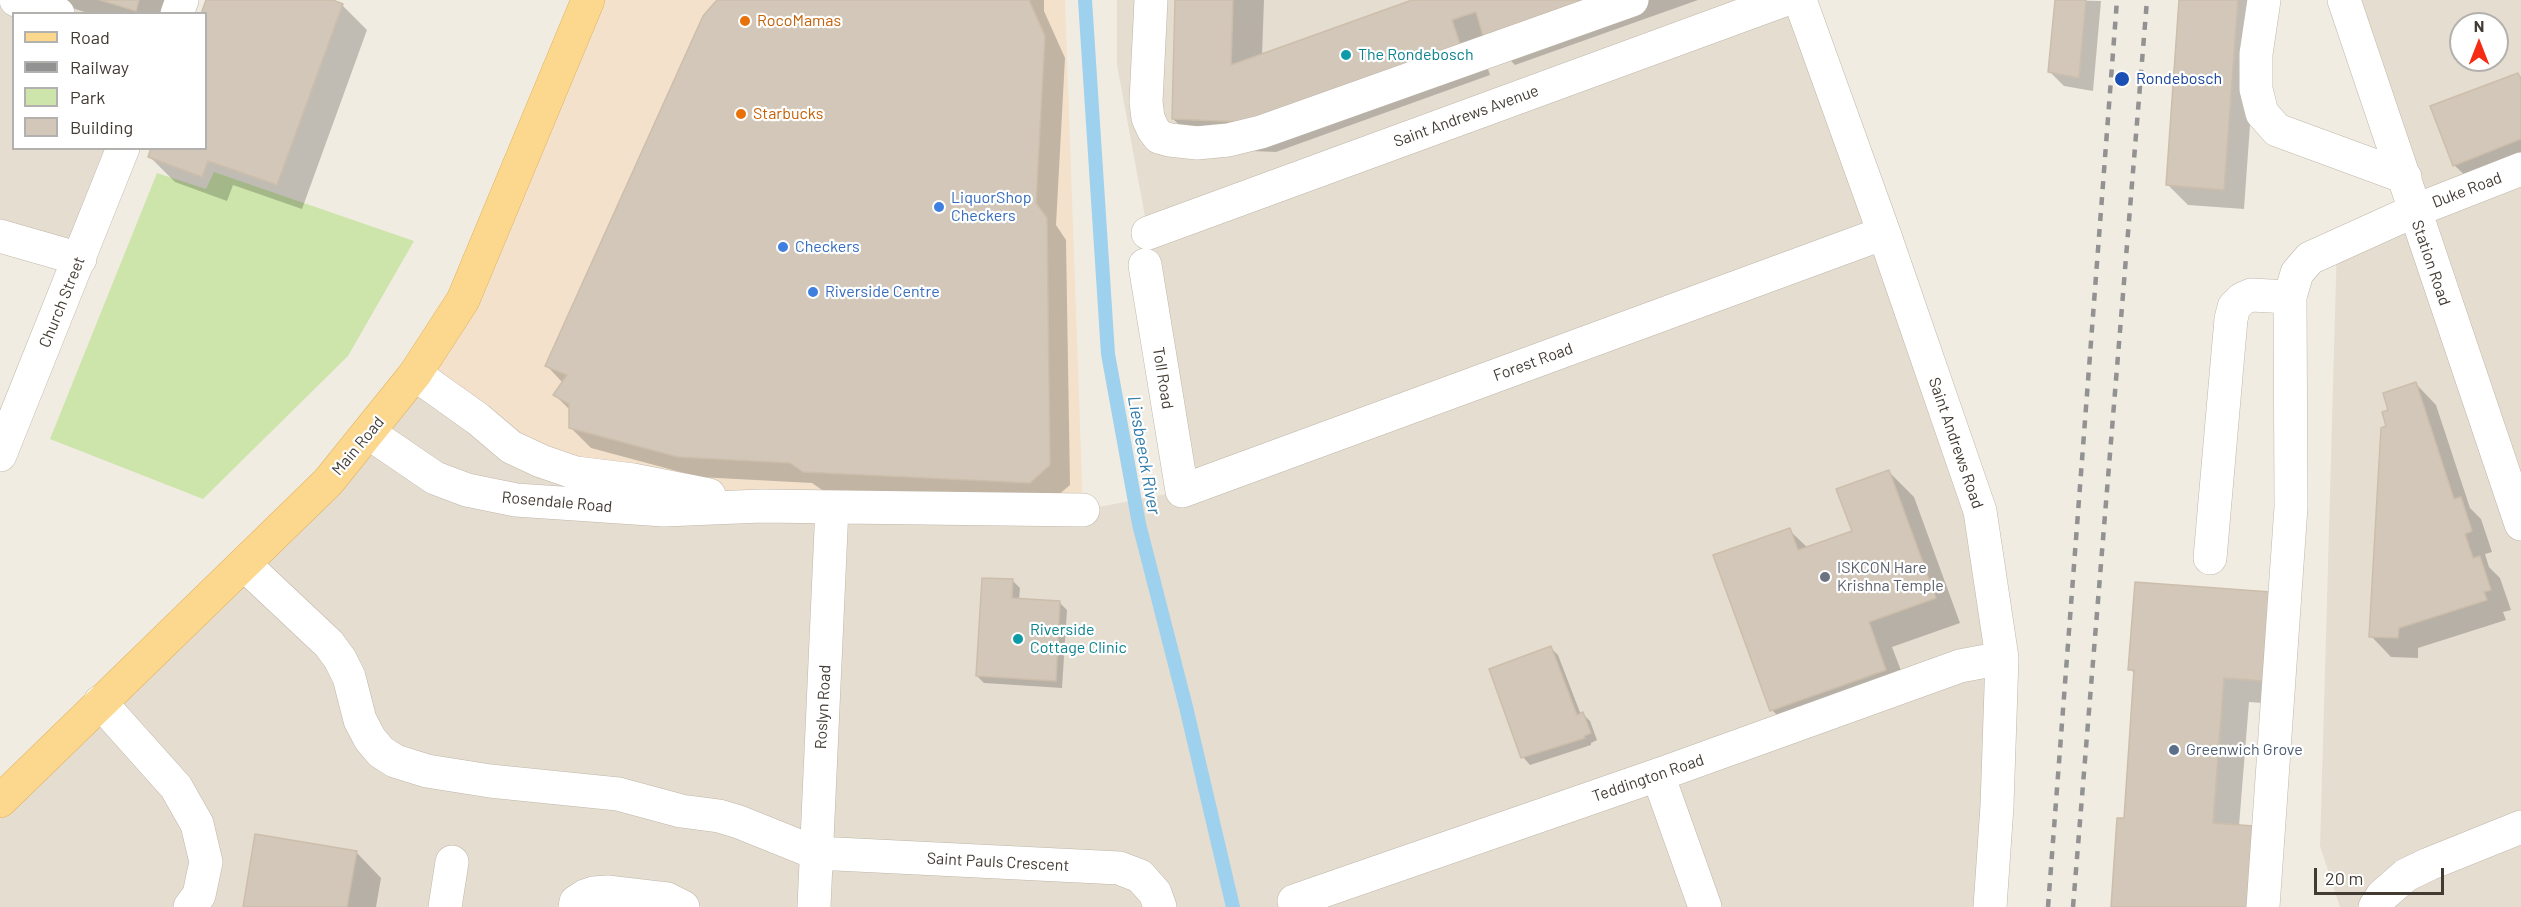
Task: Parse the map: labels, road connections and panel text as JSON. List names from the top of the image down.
{
  "streets": {
    "main road": ["Main Road"],
    "street": [
      "Saint Andrews Avenue",
      "Duke Road",
      "Station Road",
      "Church Street",
      "Forest Road",
      "Toll Road",
      "Saint Andrews Road",
      "Rosendale Road",
      "Roslyn Road",
      "Teddington Road",
      "Saint Pauls Crescent"
    ]
  },
  "crossings": [
    ["Duke Road", "Station Road"],
    ["Forest Road", "Toll Road"],
    ["Forest Road", "Saint Andrews Road"],
    ["Saint Andrews Road", "Teddington Road"],
    ["Main Road", "Rosendale Road"],
    ["Rosendale Road", "Roslyn Road"],
    ["Roslyn Road", "Saint Pauls Crescent"]
  ],
  "water": ["Liesbeeck River"],
  "places": [
    "RocoMamas",
    "The Rondebosch",
    "Rondebosch",
    "Starbucks",
    "LiquorShop Checkers",
    "Checkers",
    "Riverside Centre",
    "ISKCON Hare Krishna Temple",
    "Riverside Cottage Clinic",
    "Greenwich Grove"
  ],
  "legend": [
    "Road",
    "Railway",
    "Park",
    "Building"
  ],
  "scale_bar": "20 m",
  "north": "top"
}
